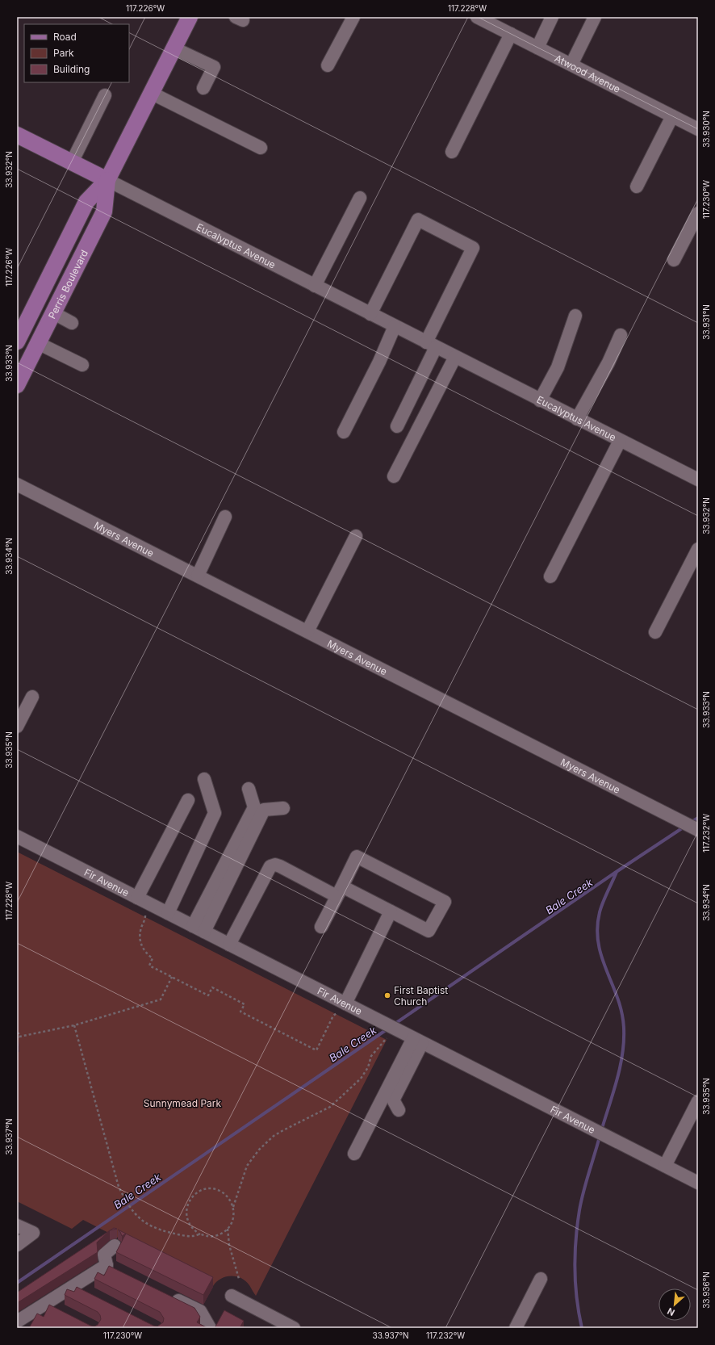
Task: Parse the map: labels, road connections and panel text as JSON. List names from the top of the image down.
{
  "streets": {
    "main road": ["Eucalyptus Avenue", "Perris Boulevard"],
    "street": ["Atwood Avenue", "Myers Avenue", "Fir Avenue"]
  },
  "crossings": [
    ["Eucalyptus Avenue", "Perris Boulevard"]
  ],
  "water": ["Bale Creek"],
  "parks": ["Sunnymead Park"],
  "places": ["First Baptist Church"],
  "legend": ["Road", "Park", "Building"],
  "north": "bottom left",
  "coordinates": [
    "117.226°W",
    "117.228°W",
    "33.930°N",
    "33.932°N",
    "117.230°W",
    "33.931°N",
    "33.933°N",
    "33.934°N",
    "33.935°N",
    "117.232°W",
    "33.937°N",
    "33.936°N"
  ]
}
